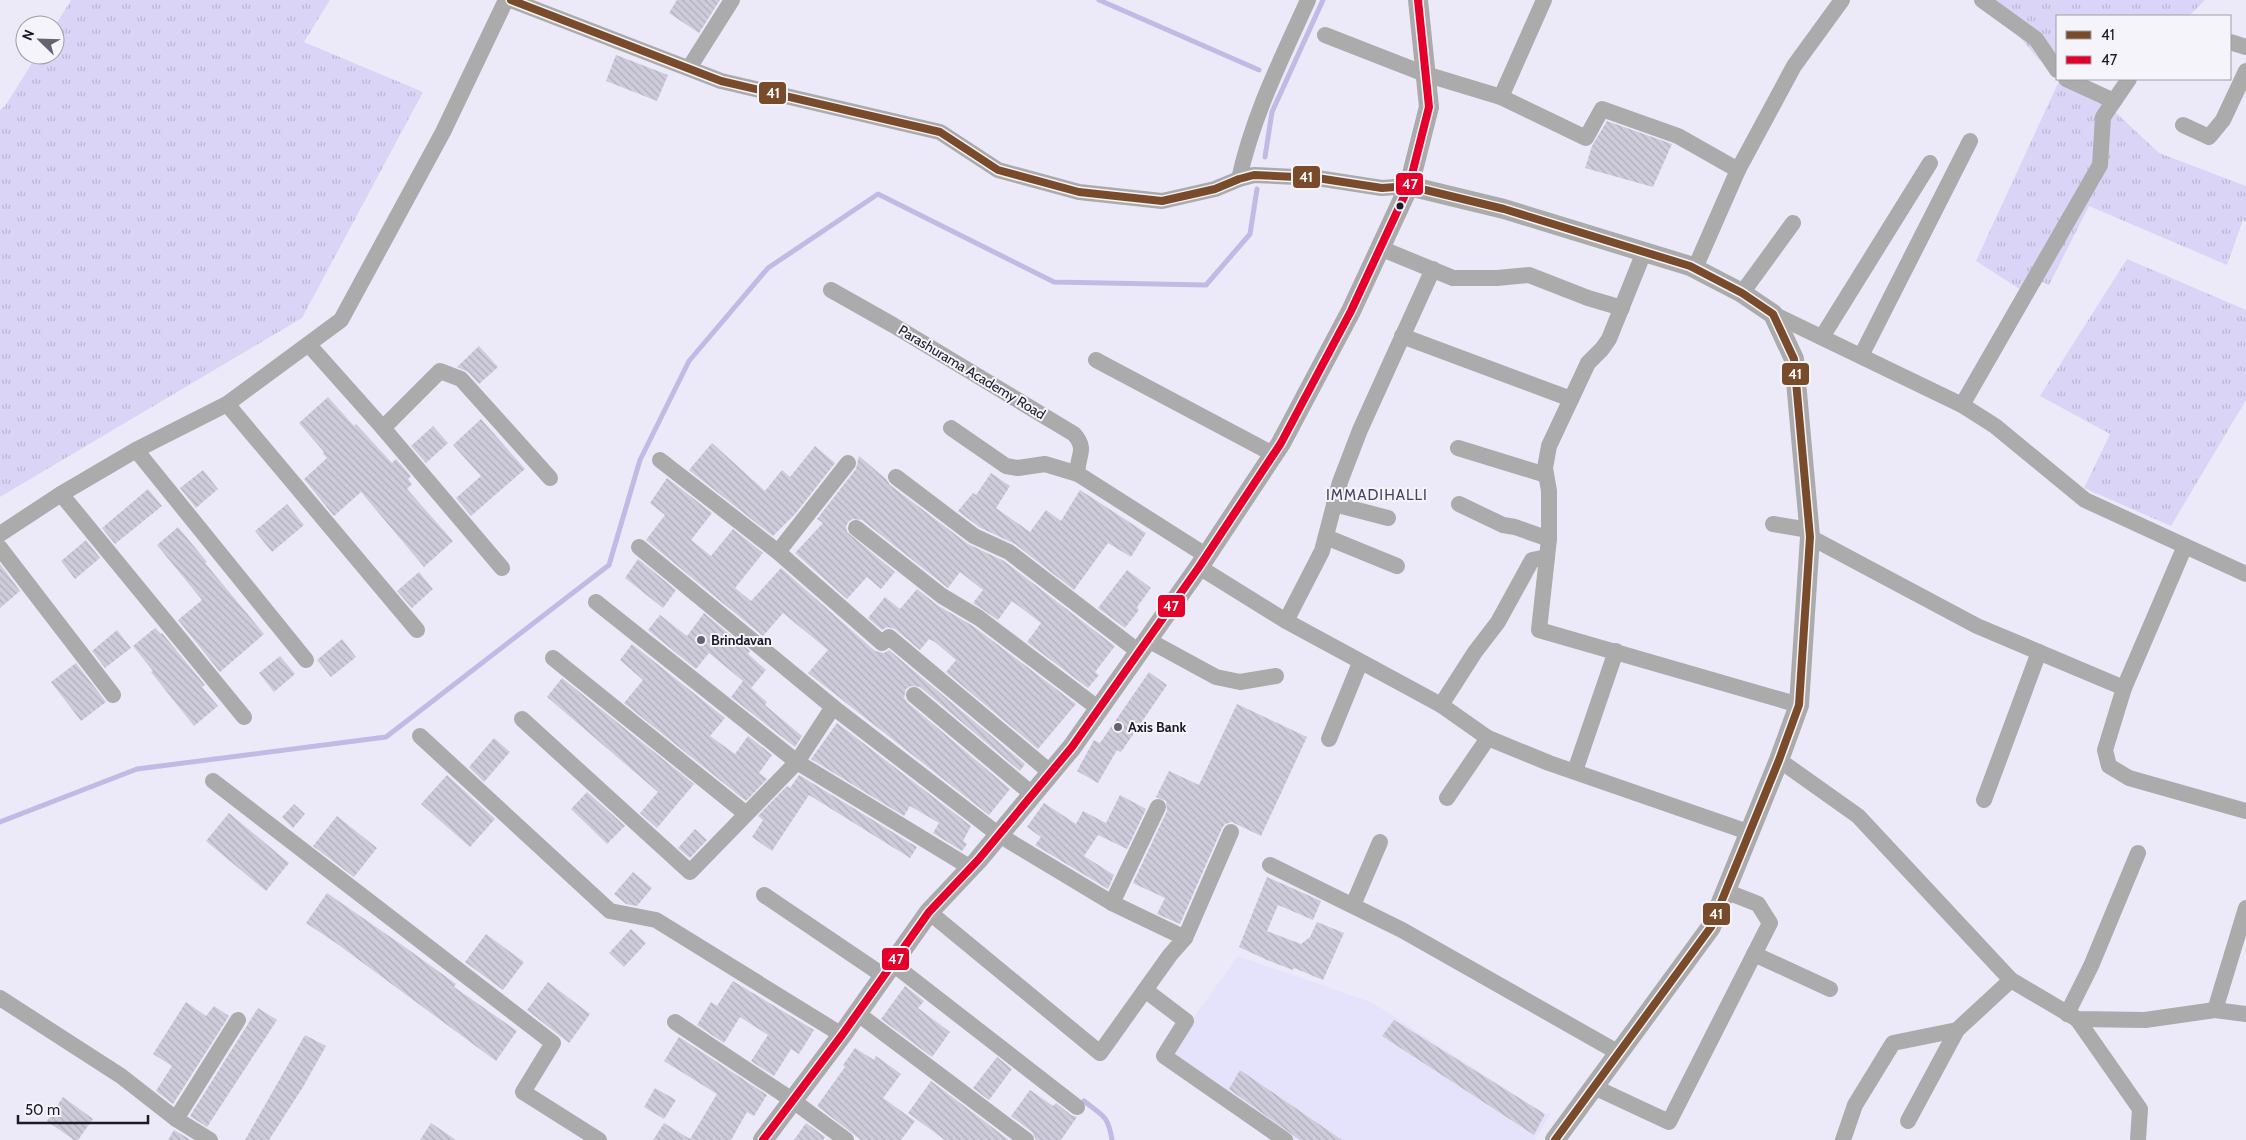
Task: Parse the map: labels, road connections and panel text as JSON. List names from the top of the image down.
{
  "streets": {
    "street": ["Parashurama Academy Road"]
  },
  "districts": ["IMMADIHALLI"],
  "places": ["Brindavan", "Axis Bank"],
  "lines": ["transit line 41", "transit line 47"],
  "legend": ["41", "47"],
  "scale_bar": "50 m",
  "north": "top left"
}
